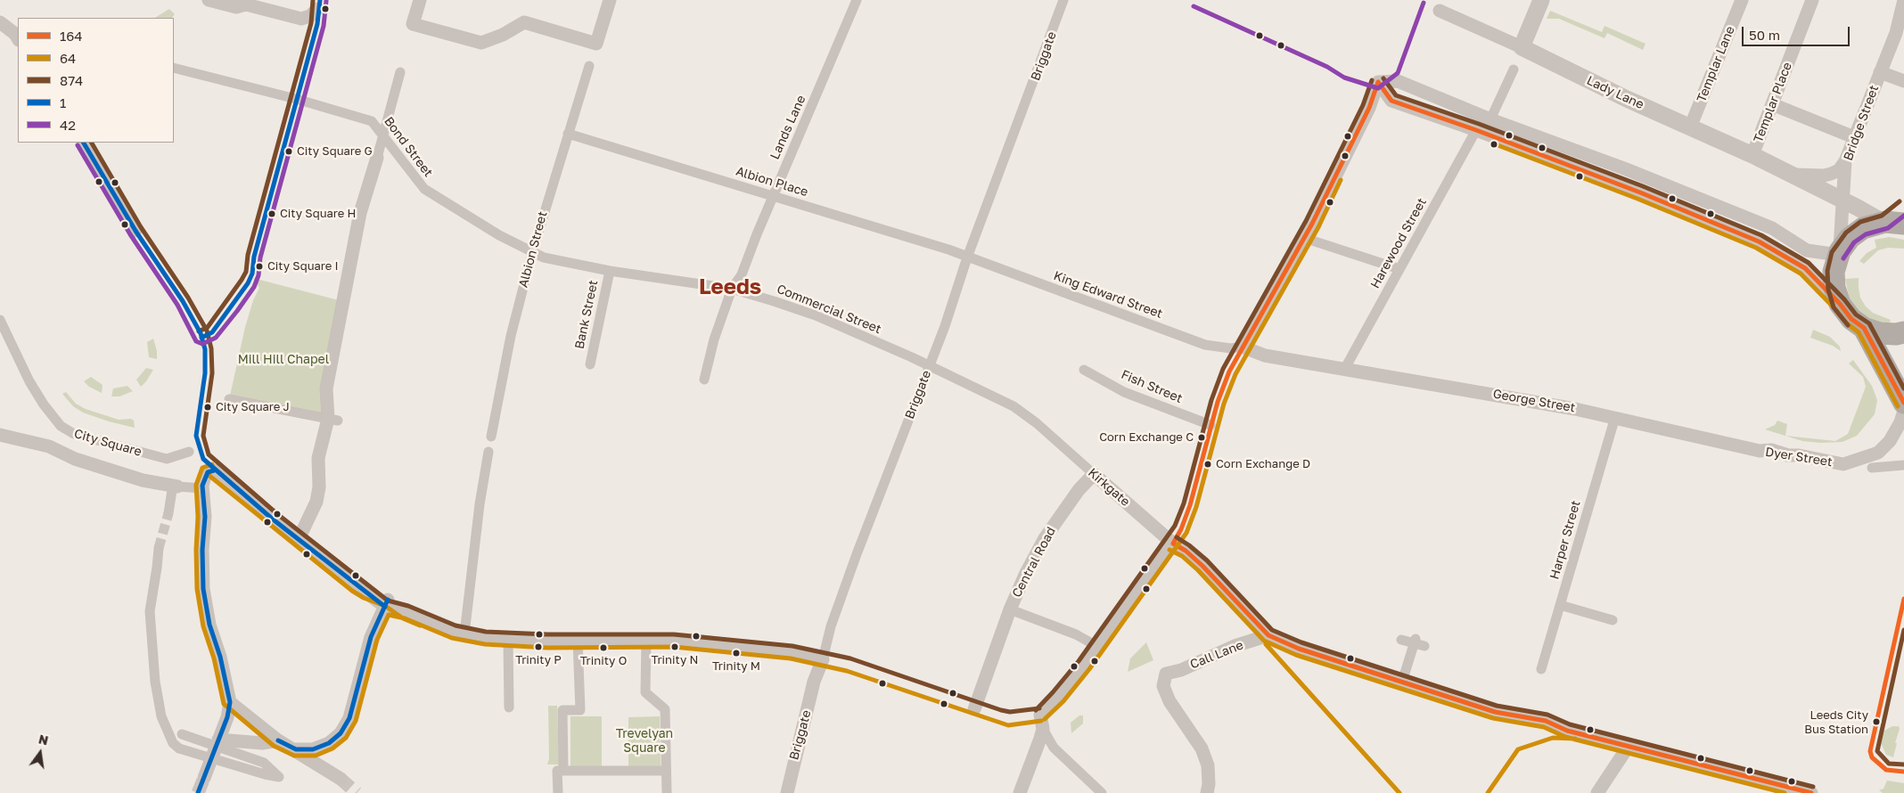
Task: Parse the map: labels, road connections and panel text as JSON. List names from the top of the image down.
{
  "streets": {
    "street": [
      "Briggate",
      "Templar Lane",
      "Lady Lane",
      "Templar Place",
      "Bridge Street",
      "Lands Lane",
      "Bond Street",
      "Albion Place",
      "Harewood Street",
      "Albion Street",
      "King Edward Street",
      "Commercial Street",
      "Bank Street",
      "Fish Street",
      "George Street",
      "City Square",
      "Dyer Street",
      "Kirkgate",
      "Harper Street",
      "Central Road",
      "Call Lane"
    ]
  },
  "crossings": [
    ["Briggate", "Albion Place"],
    ["Briggate", "King Edward Street"],
    ["Briggate", "Commercial Street"],
    ["Briggate", "Kirkgate"],
    ["Templar Lane", "Lady Lane"],
    ["Lady Lane", "Templar Place"],
    ["Lady Lane", "Bridge Street"],
    ["Lands Lane", "Albion Place"],
    ["Lands Lane", "Commercial Street"],
    ["Bond Street", "Albion Street"],
    ["Bond Street", "Commercial Street"],
    ["Albion Place", "Albion Street"],
    ["Albion Place", "King Edward Street"],
    ["Harewood Street", "George Street"],
    ["Albion Street", "Commercial Street"],
    ["King Edward Street", "George Street"],
    ["Commercial Street", "Bank Street"],
    ["Commercial Street", "Kirkgate"],
    ["George Street", "Dyer Street"],
    ["George Street", "Harper Street"],
    ["Kirkgate", "Central Road"],
    ["Kirkgate", "Call Lane"]
  ],
  "districts": ["Leeds"],
  "parks": ["Mill Hill Chapel", "Trevelyan Square"],
  "places": [
    "City Square G",
    "City Square H",
    "City Square I",
    "City Square J",
    "Corn Exchange C",
    "Corn Exchange D",
    "Trinity P",
    "Trinity N",
    "Trinity O",
    "Trinity M",
    "Leeds City Bus Station"
  ],
  "lines": [
    "transit line 874",
    "transit line 1",
    "transit line 42",
    "transit line 164",
    "transit line 64"
  ],
  "legend": [
    "164",
    "64",
    "874",
    "1",
    "42"
  ],
  "scale_bar": "50 m",
  "north": "top"
}
